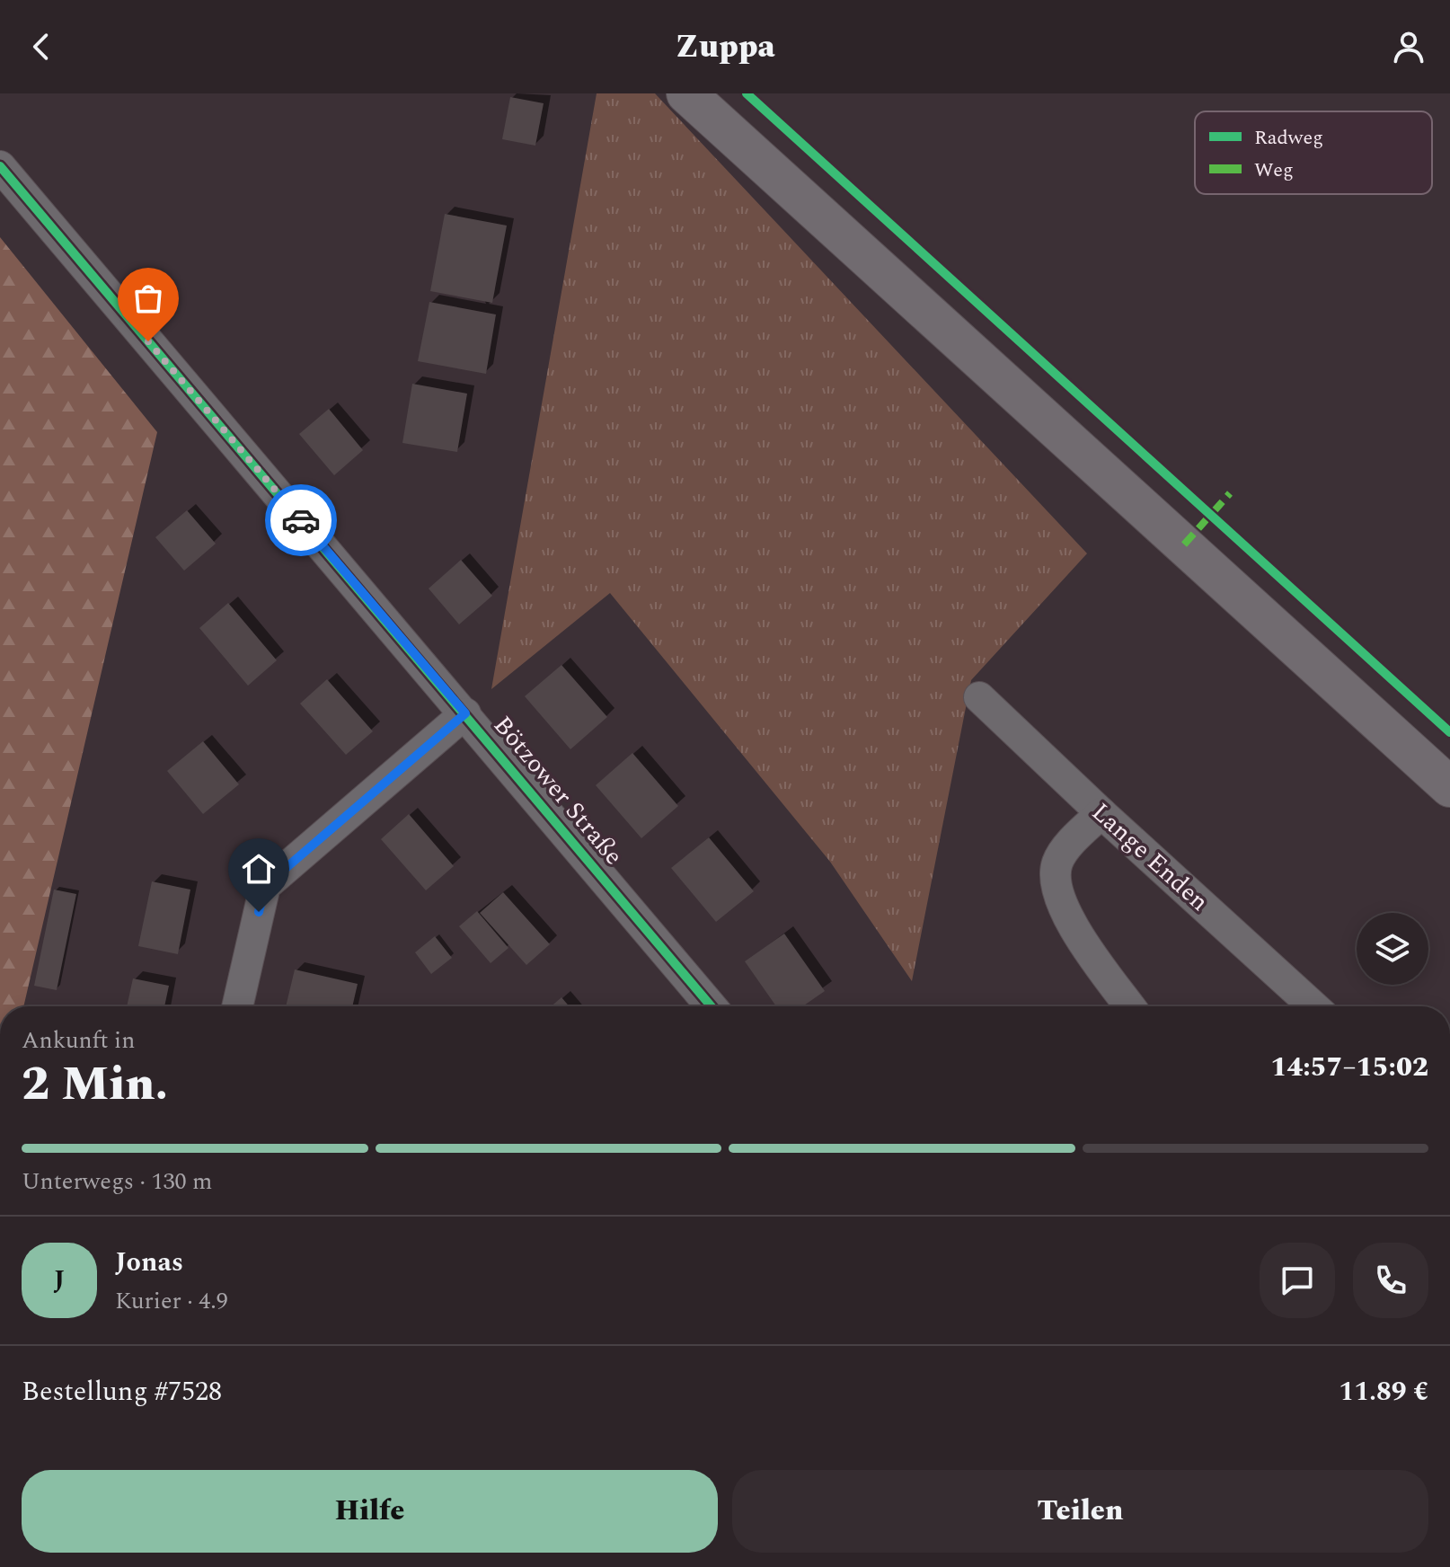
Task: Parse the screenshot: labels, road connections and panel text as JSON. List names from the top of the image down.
{
  "streets": {
    "street": ["Bötzower Straße", "Lange Enden"]
  },
  "legend": ["Radweg", "Weg"],
  "page": {
    "header": "Zuppa",
    "heading": ["2 Min.", "Ankunft in", "14:57–15:02"],
    "panel": [
      "Jonas",
      "Kurier · 4.9",
      "Bestellung #7528",
      "11.89 €"
    ],
    "bar": "Unterwegs · 130 m",
    "round": "J",
    "buttons": ["Hilfe", "Teilen"]
  }
}
